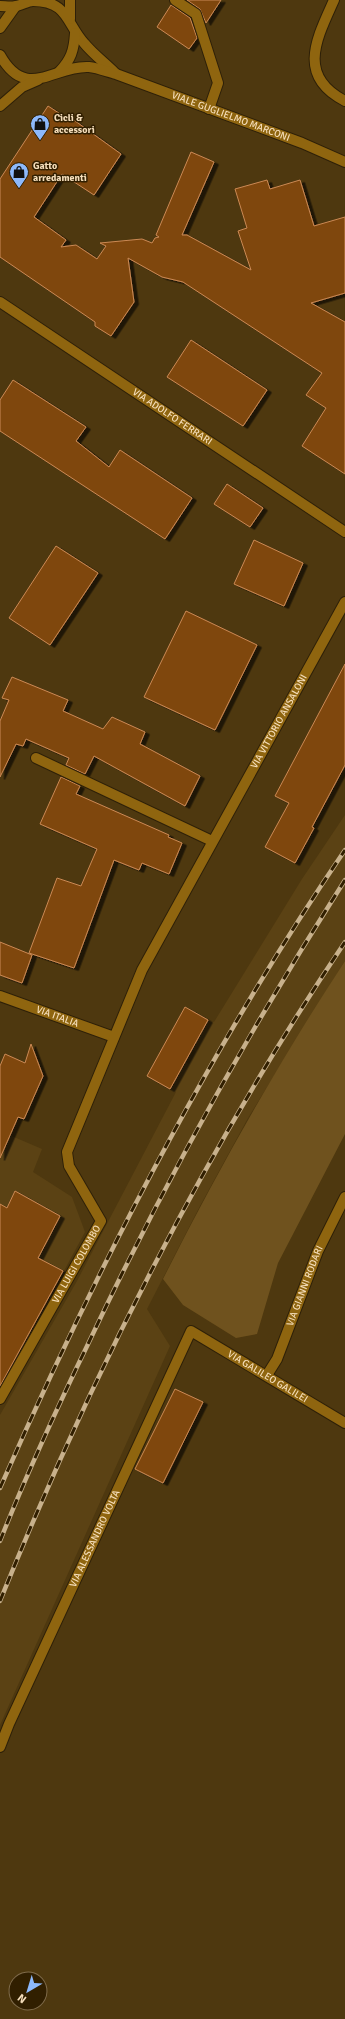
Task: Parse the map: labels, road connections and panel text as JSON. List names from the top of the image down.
{
  "streets": {
    "street": [
      "VIALE GUGLIELMO MARCONI",
      "VIA ADOLFO FERRARI",
      "VIA VITTORIO ANSALONI",
      "VIA ITALIA",
      "VIA LUIGI COLOMBO",
      "VIA GIANNI RODARI",
      "VIA GALILEO GALILEI",
      "VIA ALESSANDRO VOLTA"
    ]
  },
  "crossings": [
    ["VIA VITTORIO ANSALONI", "VIA ITALIA"],
    ["VIA VITTORIO ANSALONI", "VIA LUIGI COLOMBO"],
    ["VIA ITALIA", "VIA LUIGI COLOMBO"],
    ["VIA GIANNI RODARI", "VIA GALILEO GALILEI"],
    ["VIA GALILEO GALILEI", "VIA ALESSANDRO VOLTA"]
  ],
  "places": {
    "shop": ["Cicli & accessori", "Gatto arredamenti"]
  },
  "north": "bottom left"
}
